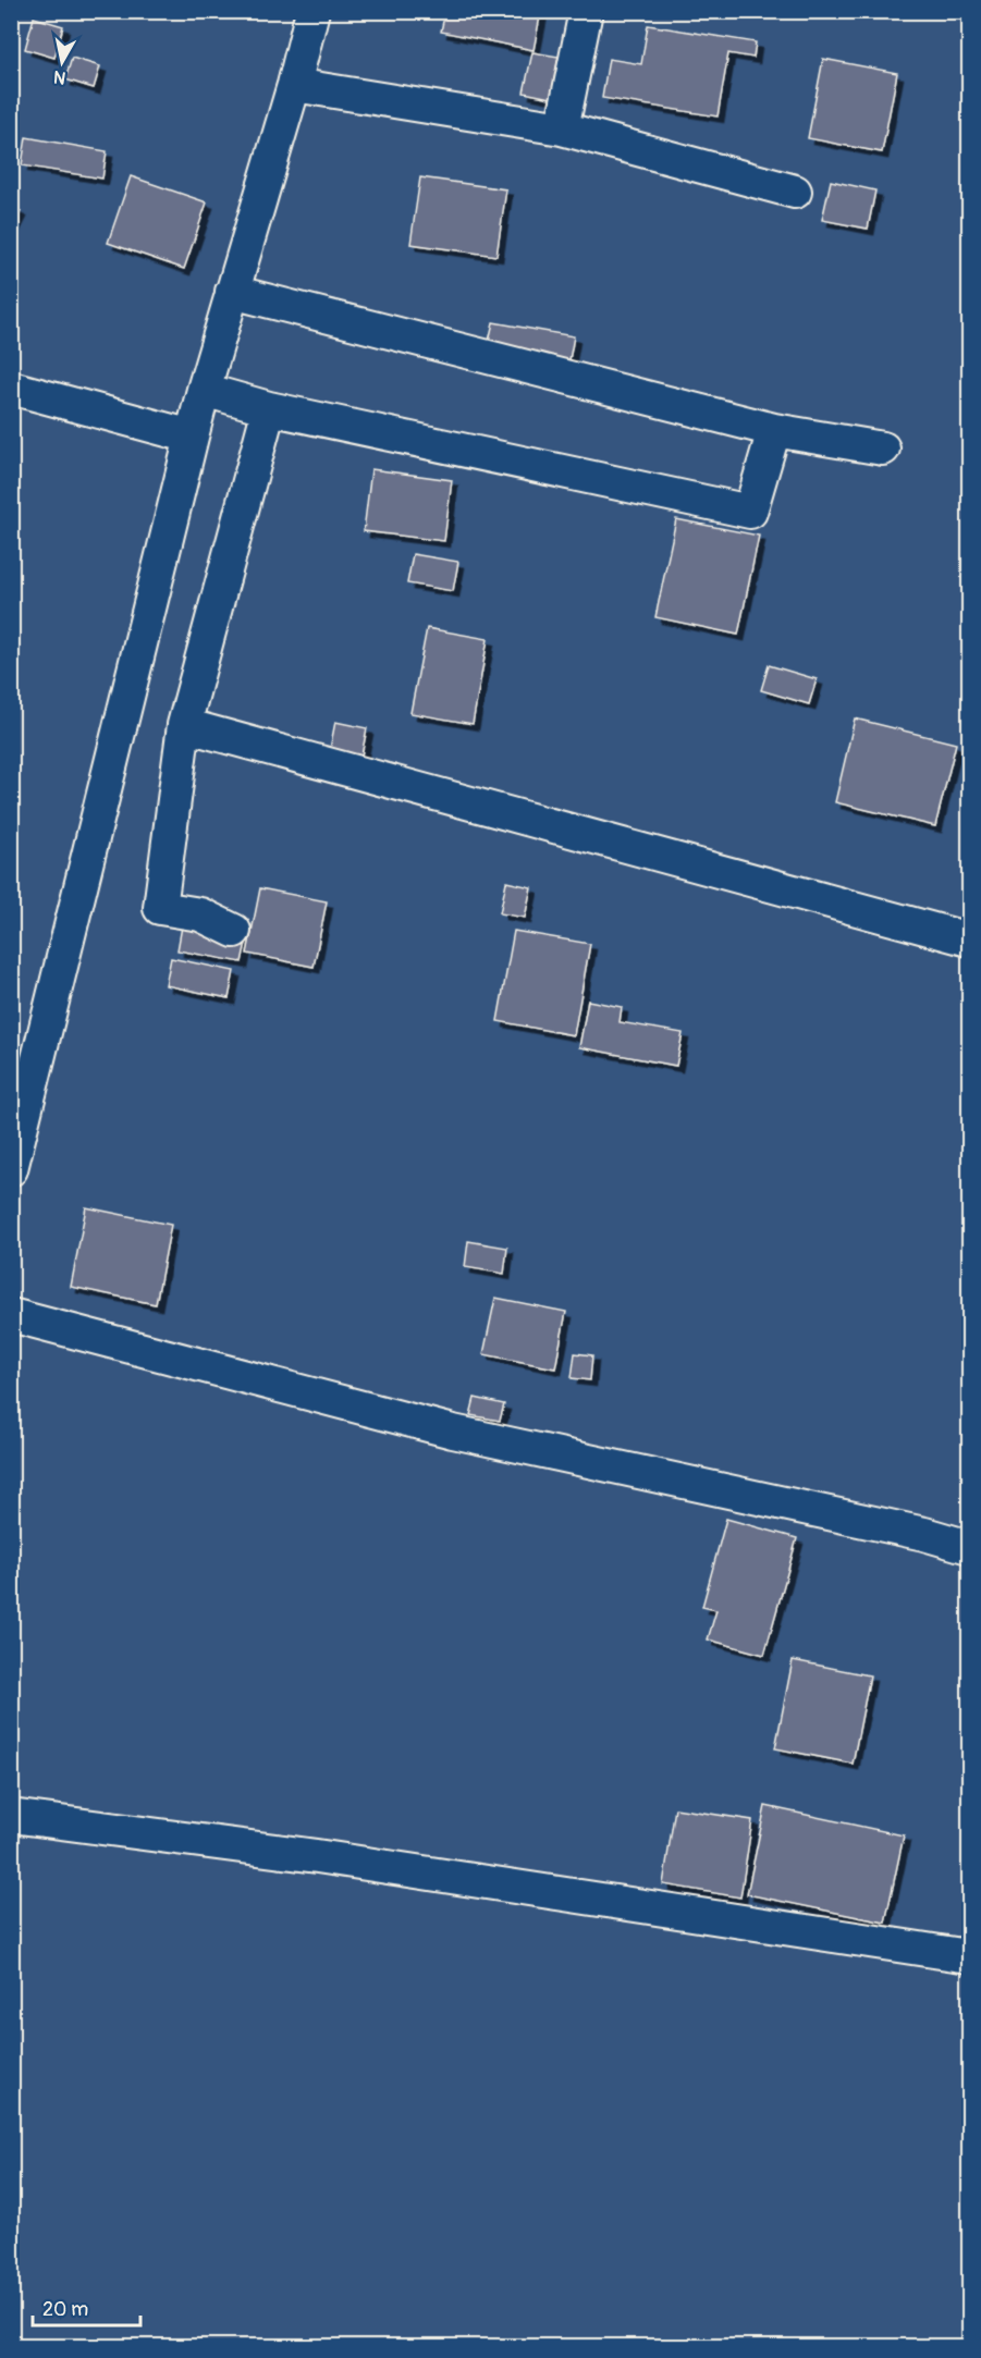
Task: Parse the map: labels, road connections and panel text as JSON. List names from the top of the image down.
{
  "scale_bar": "20 m",
  "north": "bottom"
}
